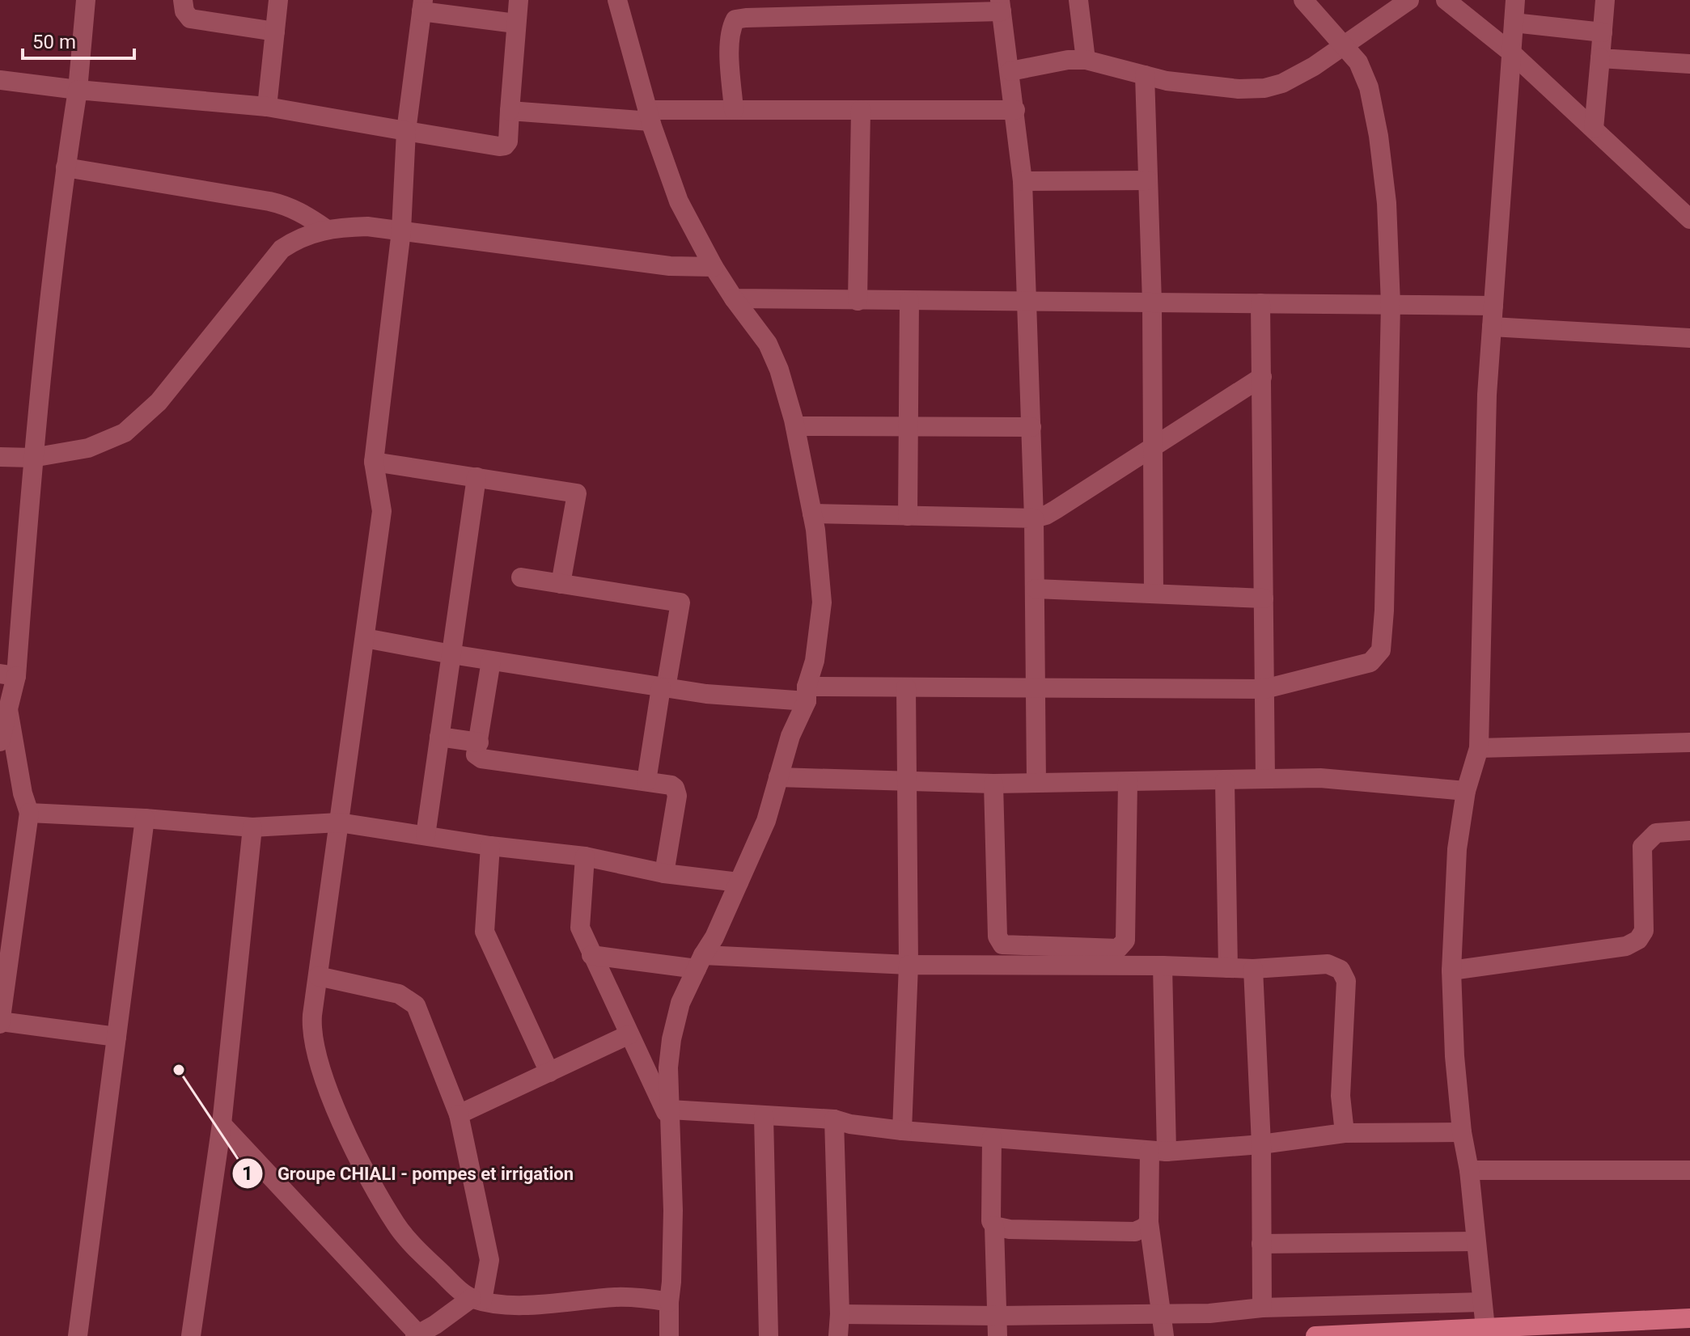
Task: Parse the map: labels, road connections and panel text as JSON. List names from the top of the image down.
{
  "places": ["Groupe CHIALI - pompes et irrigation"],
  "scale_bar": "50 m"
}
